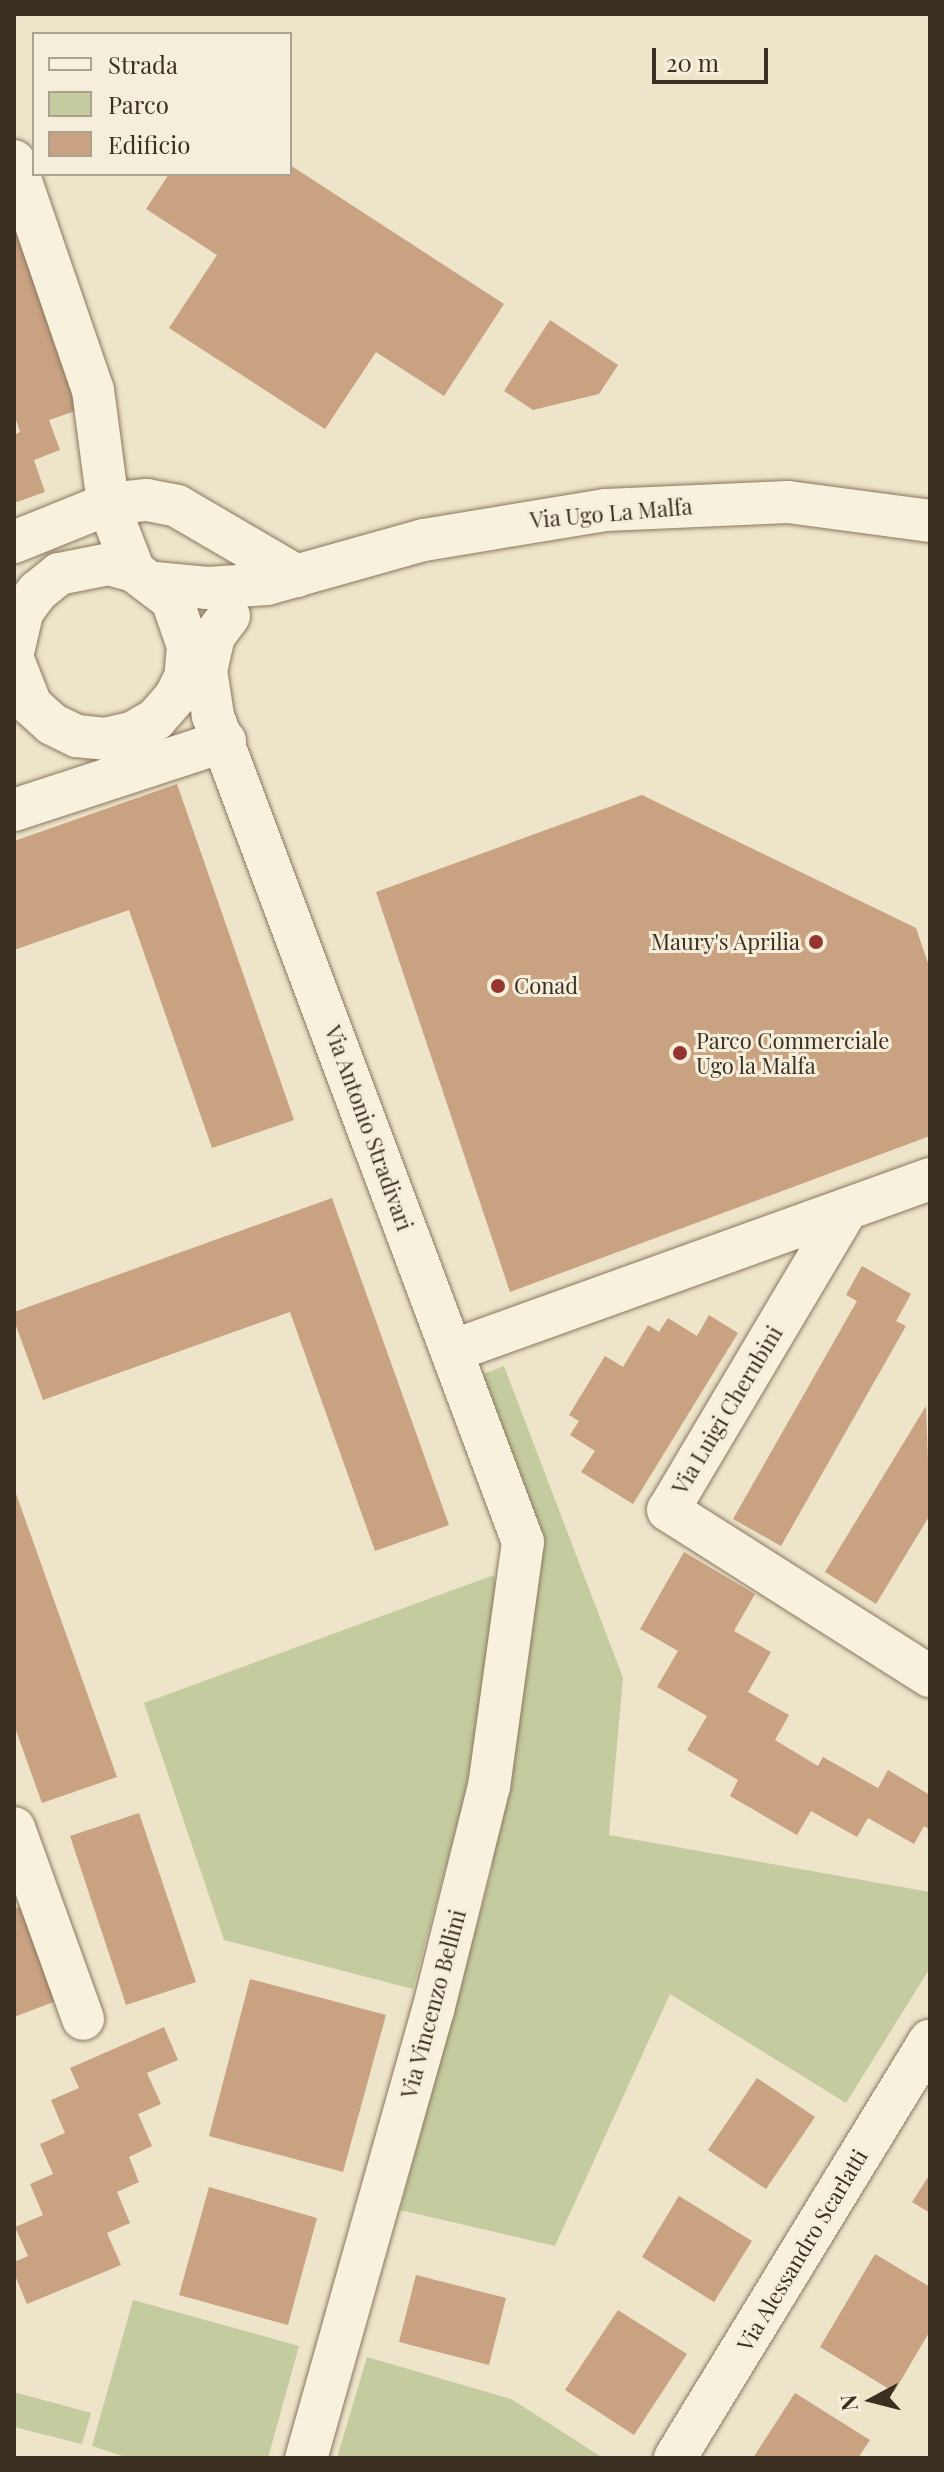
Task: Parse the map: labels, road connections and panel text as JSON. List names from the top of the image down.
{
  "streets": {
    "street": [
      "Via Ugo La Malfa",
      "Via Antonio Stradivari",
      "Via Luigi Cherubini",
      "Via Vincenzo Bellini",
      "Via Alessandro Scarlatti"
    ]
  },
  "crossings": [
    ["Via Ugo La Malfa", "Via Antonio Stradivari"],
    ["Via Antonio Stradivari", "Via Vincenzo Bellini"]
  ],
  "places": ["Maury's Aprilia", "Conad", "Parco Commerciale Ugo la Malfa"],
  "legend": ["Strada", "Parco", "Edificio"],
  "scale_bar": "20 m",
  "north": "left"
}
